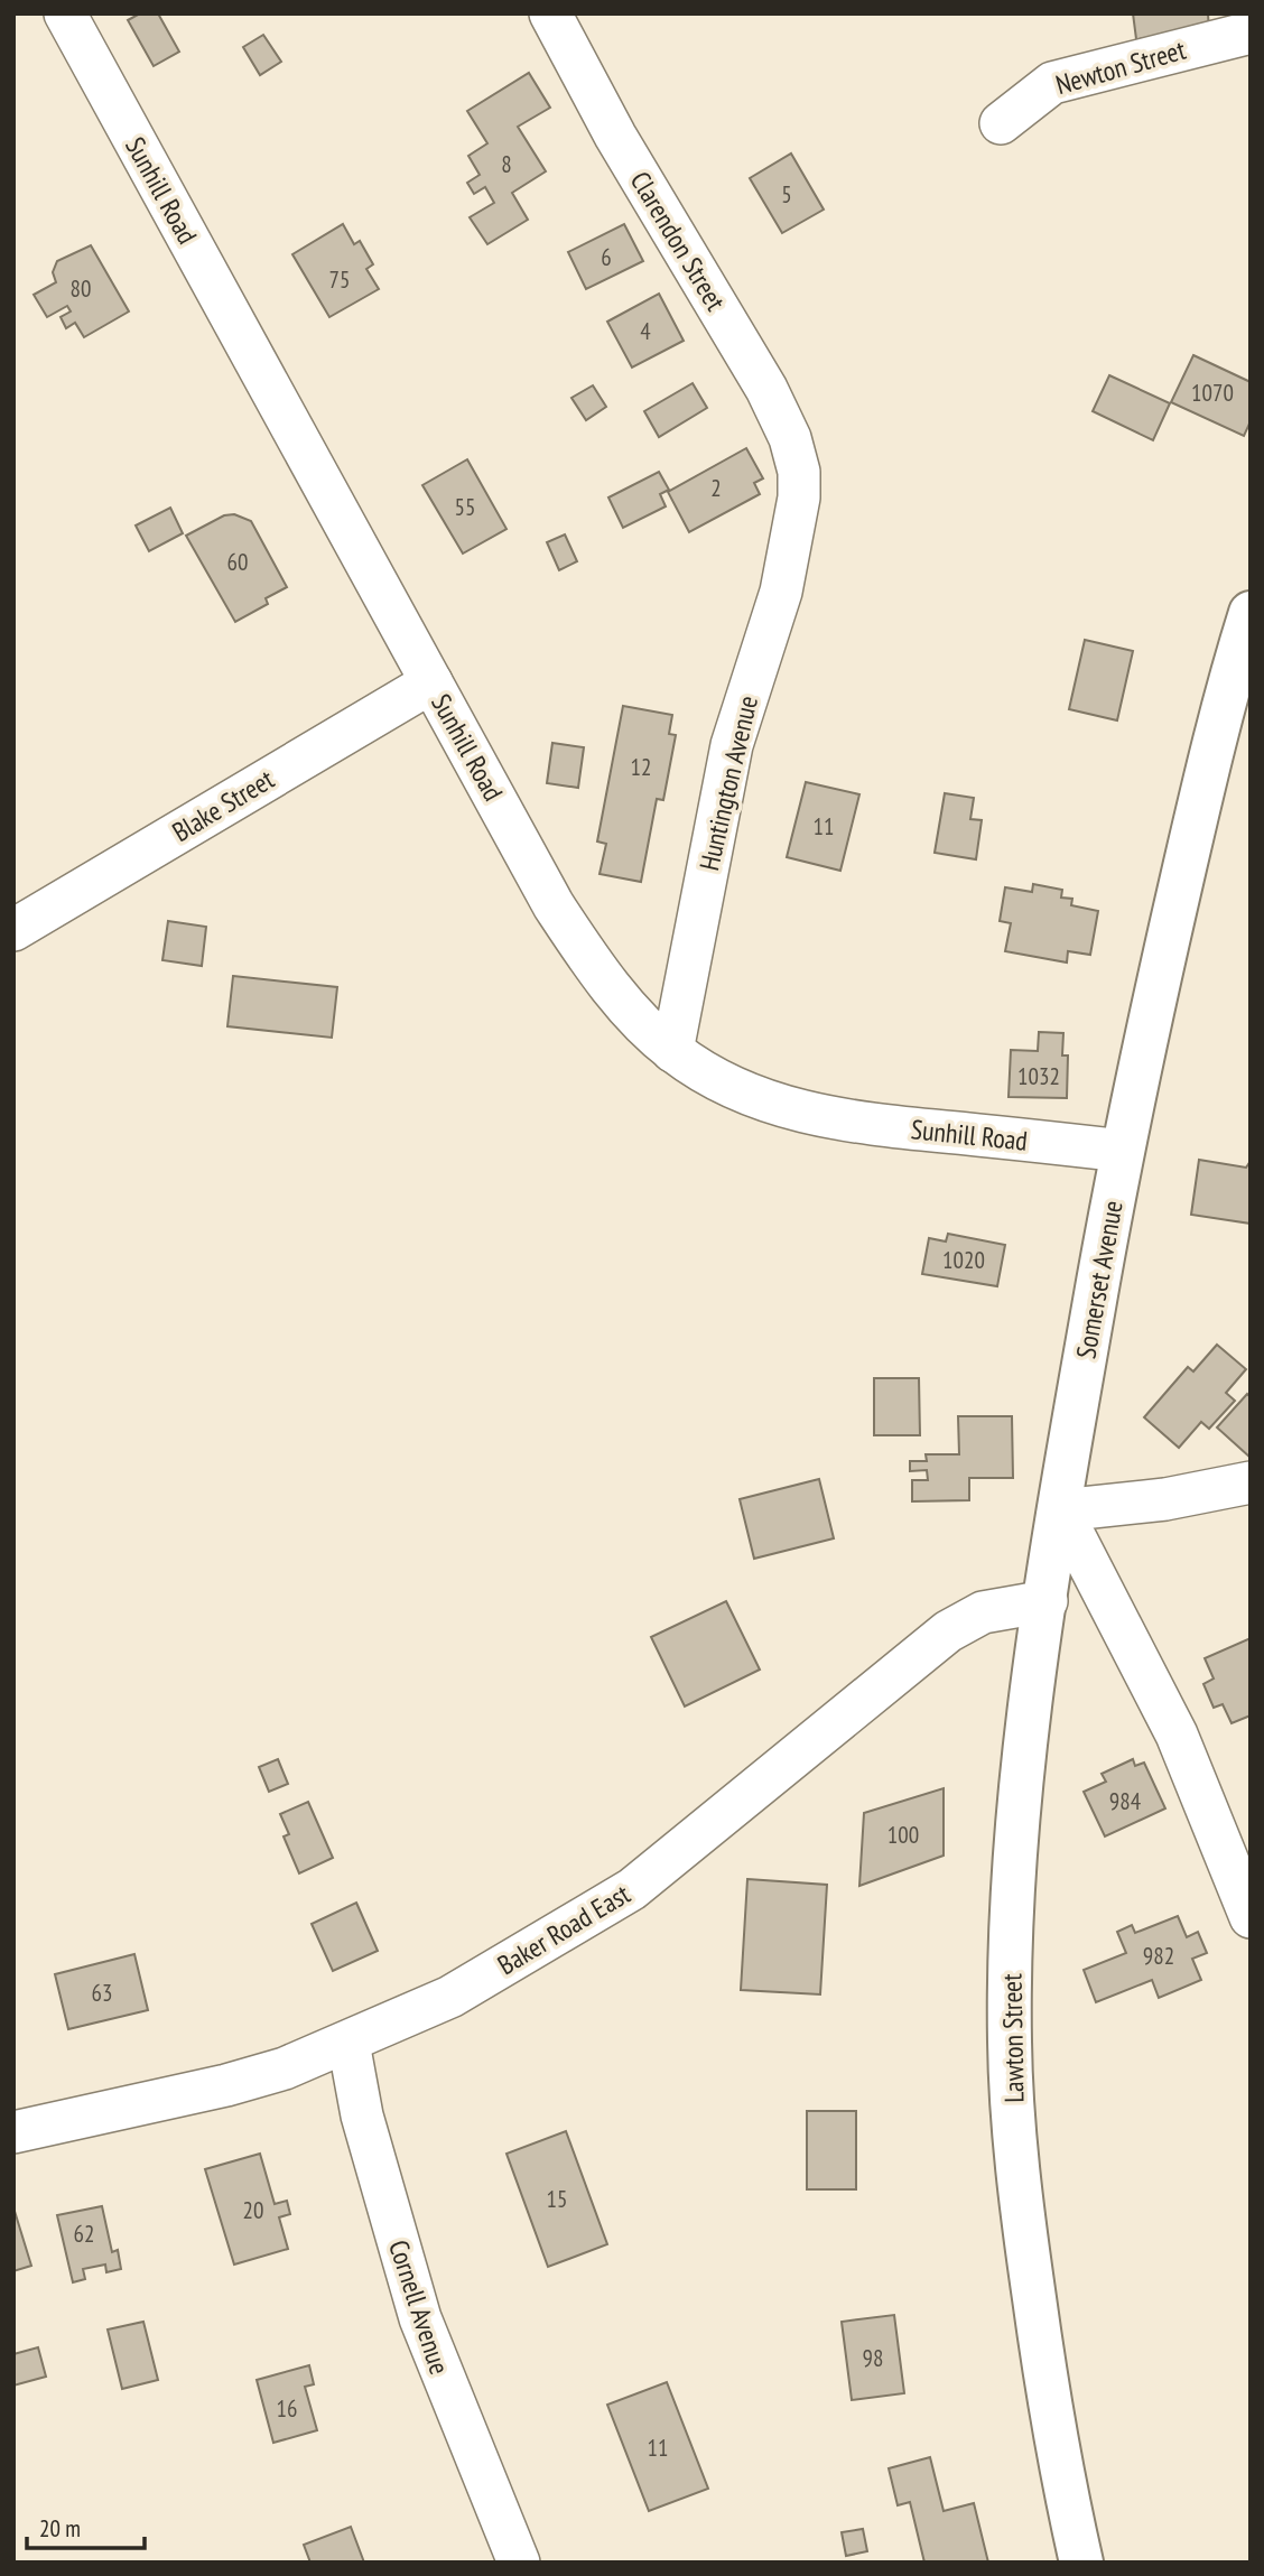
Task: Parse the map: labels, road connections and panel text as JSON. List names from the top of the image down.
{
  "streets": {
    "main road": ["Somerset Avenue", "Lawton Street"],
    "street": [
      "Newton Street",
      "Sunhill Road",
      "Clarendon Street",
      "Huntington Avenue",
      "Blake Street",
      "Baker Road East",
      "Cornell Avenue"
    ]
  },
  "crossings": [
    ["Sunhill Road", "Huntington Avenue"],
    ["Sunhill Road", "Blake Street"],
    ["Sunhill Road", "Somerset Avenue"],
    ["Clarendon Street", "Huntington Avenue"],
    ["Somerset Avenue", "Lawton Street"],
    ["Baker Road East", "Lawton Street"],
    ["Baker Road East", "Cornell Avenue"]
  ],
  "house_numbers": [
    "8",
    "5",
    "6",
    "75",
    "80",
    "4",
    "1070",
    "2",
    "55",
    "60",
    "12",
    "11",
    "1032",
    "1020",
    "984",
    "100",
    "982",
    "63",
    "15",
    "20",
    "62",
    "98",
    "16",
    "11"
  ],
  "scale_bar": "20 m"
}
